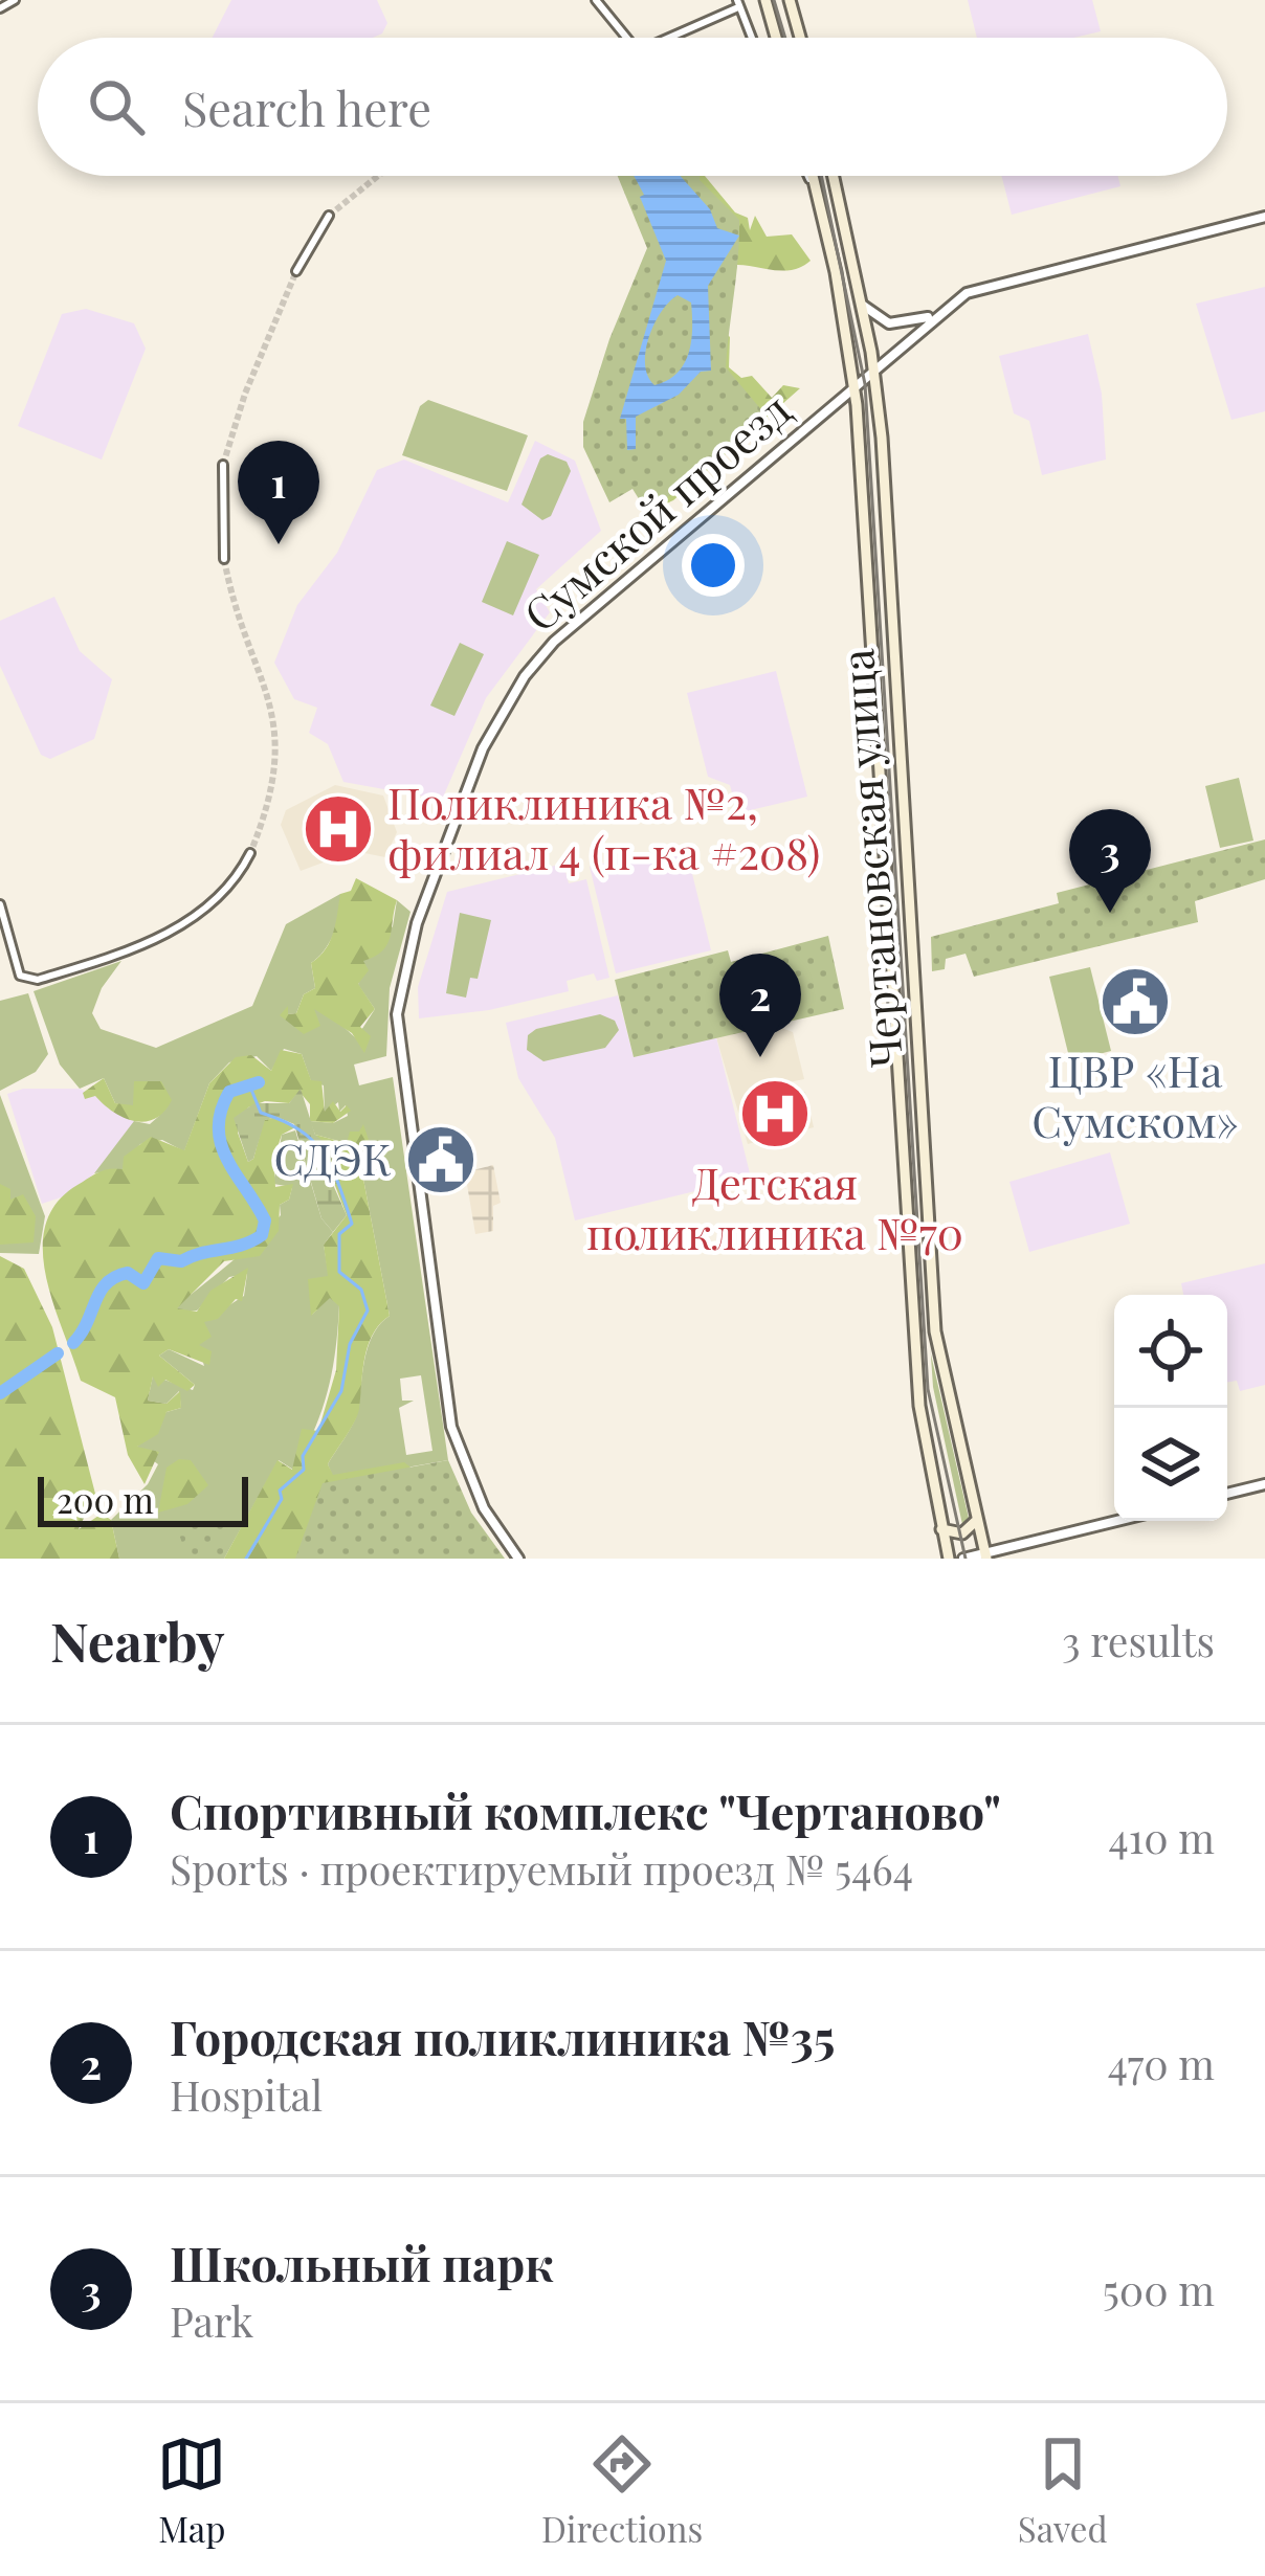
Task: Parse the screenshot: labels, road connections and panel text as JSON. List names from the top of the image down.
{
  "streets": {
    "main road": ["Чертановская улица"],
    "street": ["Сумской проезд"]
  },
  "crossings": [
    ["Сумской проезд", "Чертановская улица"]
  ],
  "places": {
    "hospital": ["Поликлиника №2, филиал 4 (п-ка #208)", "Детская поликлиника №70"],
    "public building": ["ЦВР «На Сумском»", "СДЭК"]
  },
  "scale_bar": "200 m",
  "page": {
    "search": "Search here",
    "pins": ["1", "3", "2"],
    "scale": "200 m",
    "heading": ["Nearby", "3 results"],
    "list": [
      {
        "mark": "1",
        "name": "Спортивный комплекс \"Чертаново\"",
        "note": "Sports · проектируемый проезд № 5464",
        "value": "410 m"
      },
      {
        "mark": "2",
        "name": "Городская поликлиника №35",
        "note": "Hospital",
        "value": "470 m"
      },
      {
        "mark": "3",
        "name": "Школьный парк",
        "note": "Park",
        "value": "500 m"
      }
    ],
    "nav": ["Map", "Directions", "Saved"]
  }
}
